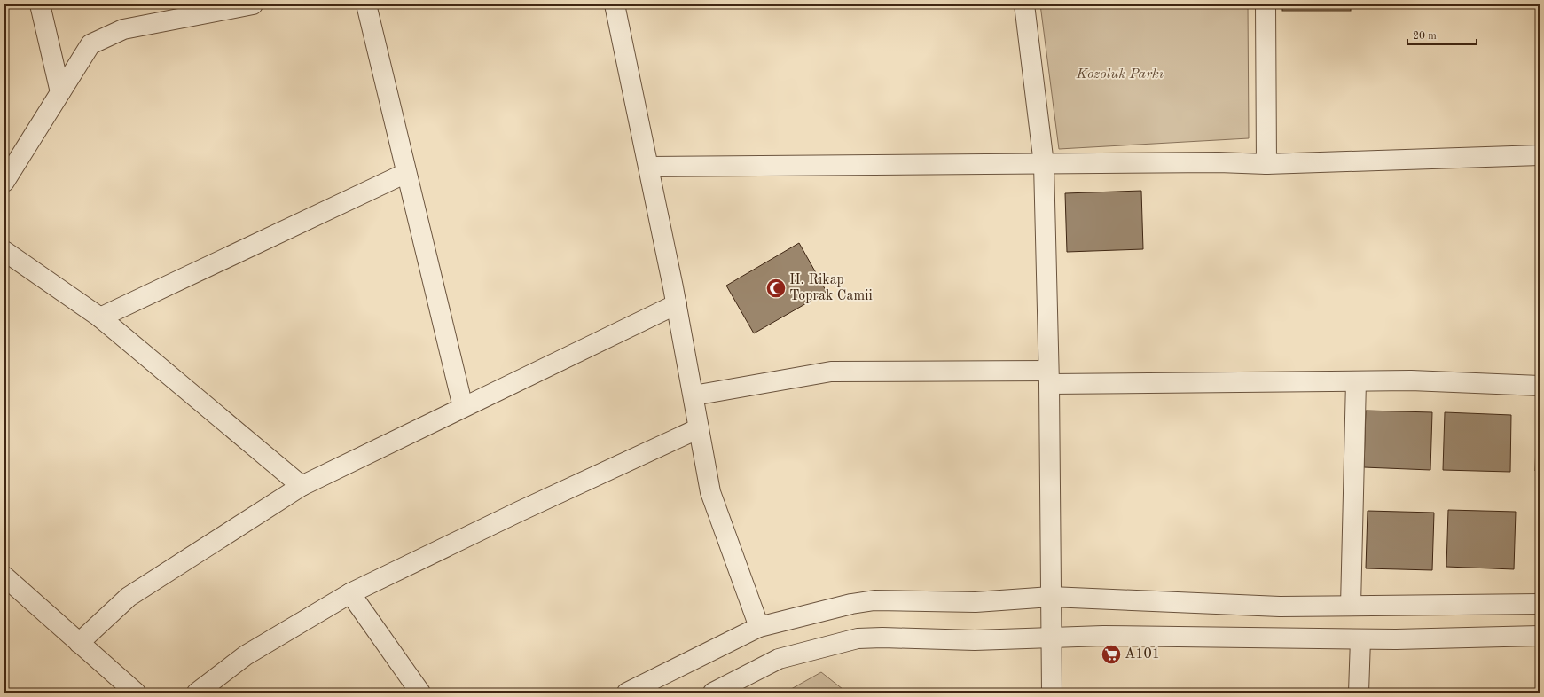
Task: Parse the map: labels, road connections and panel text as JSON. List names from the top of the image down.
{
  "parks": ["Kozoluk Parkı"],
  "places": {
    "mosque": ["H. Rikap Toprak Camii"],
    "supermarket": ["A101"]
  },
  "scale_bar": "20 m"
}
